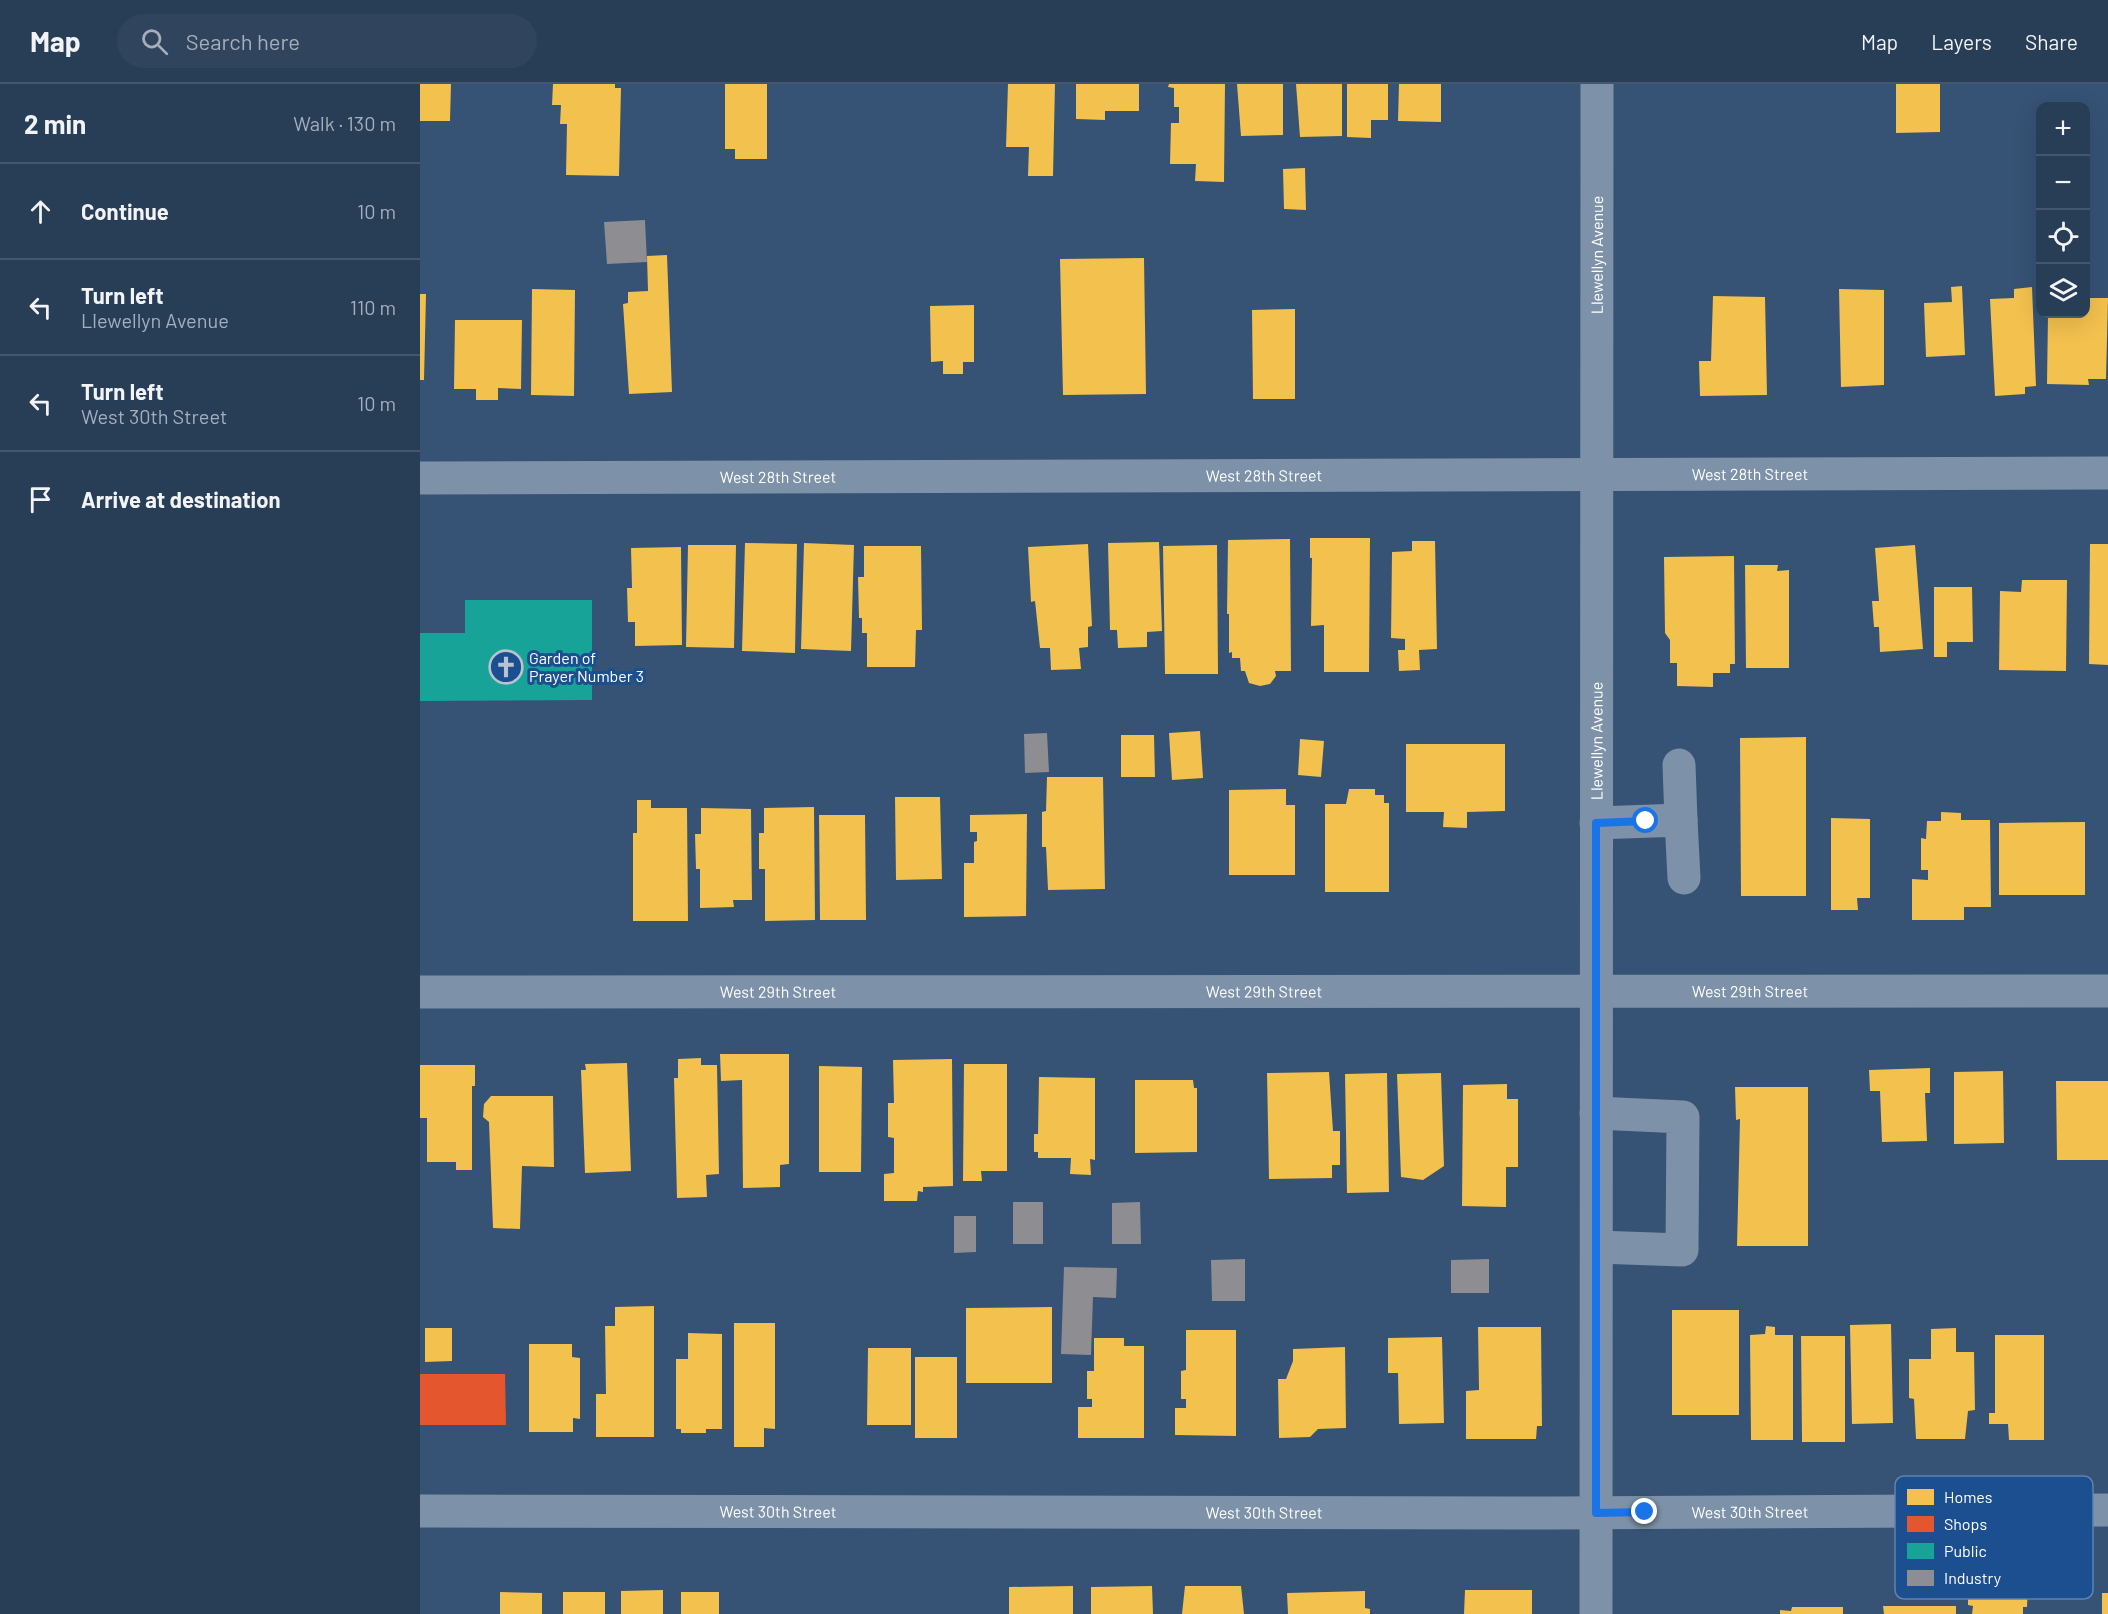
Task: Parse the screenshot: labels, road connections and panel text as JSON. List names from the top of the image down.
{
  "streets": {
    "street": [
      "Llewellyn Avenue",
      "West 28th Street",
      "West 29th Street",
      "West 30th Street"
    ]
  },
  "crossings": [
    ["Llewellyn Avenue", "West 28th Street"],
    ["Llewellyn Avenue", "West 29th Street"],
    ["Llewellyn Avenue", "West 30th Street"]
  ],
  "places": {
    "church": ["Garden of Prayer Number 3"]
  },
  "legend": [
    "Homes",
    "Shops",
    "Public",
    "Industry"
  ],
  "page": {
    "header": "Map",
    "search": "Search here",
    "nav": ["Map", "Layers", "Share"],
    "heading": ["2 min", "Walk · 130 m"],
    "map_buttons": ["+", "−"],
    "list": [
      ["Continue", "10 m"],
      ["Turn left", "Llewellyn Avenue", "110 m"],
      ["Turn left", "West 30th Street", "10 m"],
      "Arrive at destination"
    ]
  }
}
